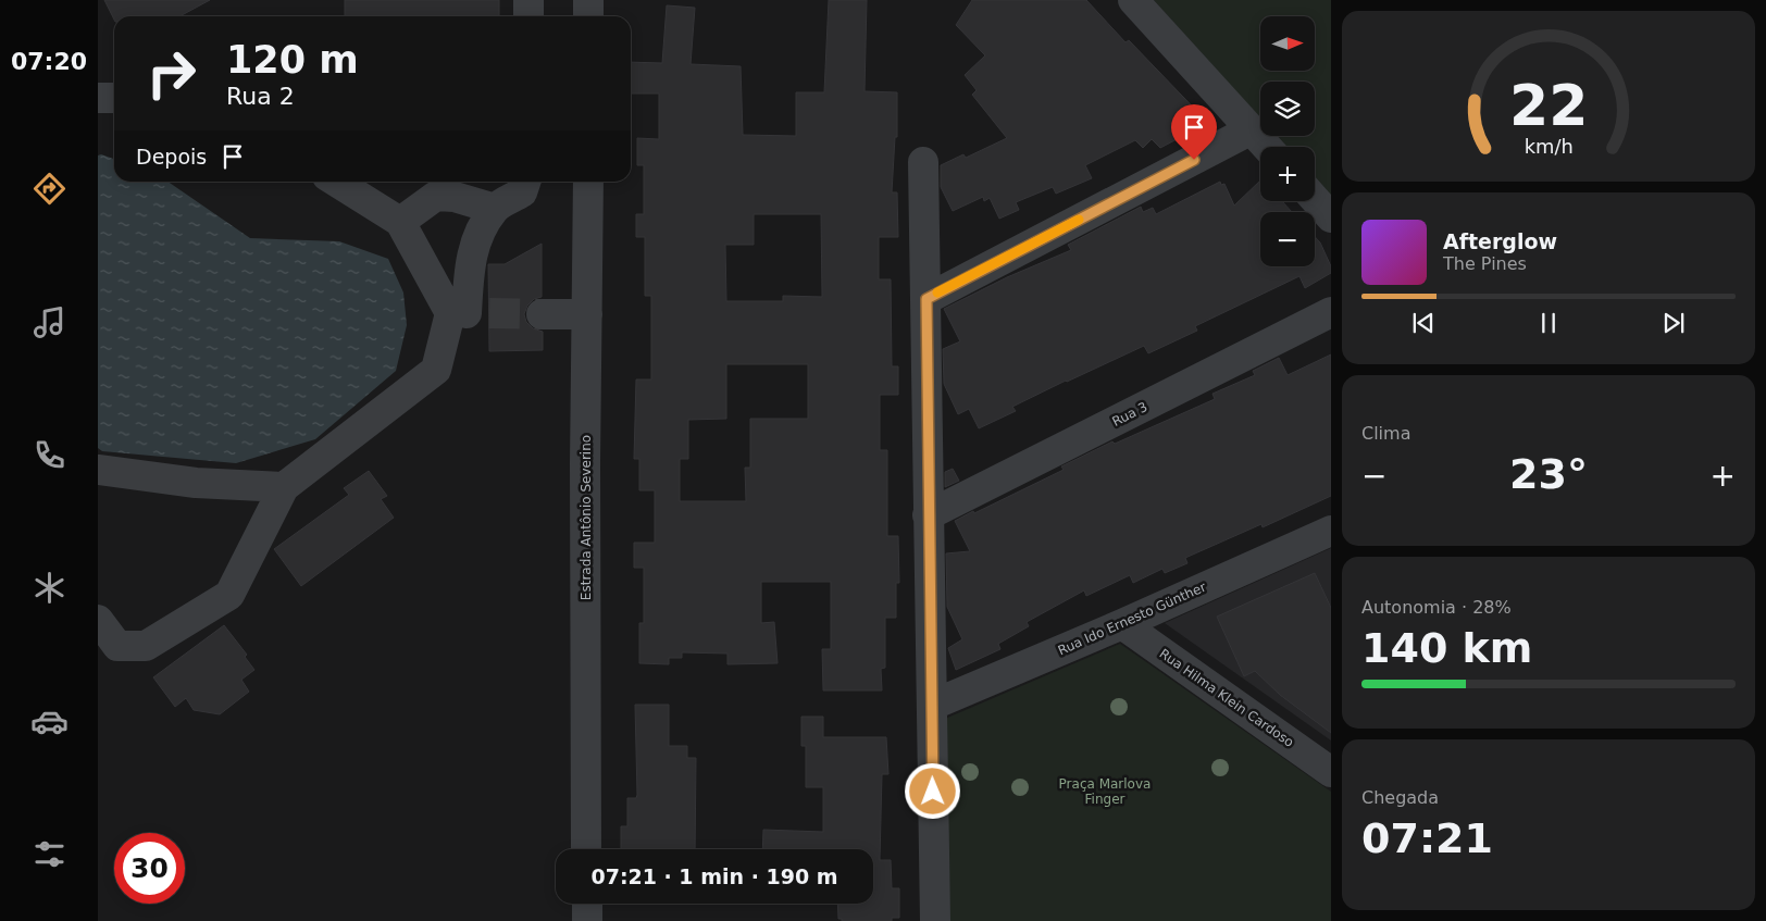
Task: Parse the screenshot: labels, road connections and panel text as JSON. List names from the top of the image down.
{
  "streets": {
    "street": [
      "Rua 3",
      "Estrada Antônio Severino",
      "Rua Ido Ernesto Günther",
      "Rua Hilma Klein Cardoso"
    ]
  },
  "crossings": [
    ["Rua Ido Ernesto Günther", "Rua Hilma Klein Cardoso"]
  ],
  "parks": ["Praça Marlova Finger"],
  "north": "right",
  "page": {
    "tabs": "07:20",
    "map_buttons": ["+", "−"],
    "turn": ["120 m", "Rua 2"],
    "then": "Depois",
    "song": ["Afterglow", "The Pines"],
    "tile": [
      "Clima",
      ["Autonomia · 28%", "140 km"],
      ["Chegada", "07:21"]
    ],
    "heat": ["−", "23°", "+"],
    "limit": "30",
    "trip": "07:21 · 1 min · 190 m",
    "gauge": ["22", "km/h"]
  }
}
